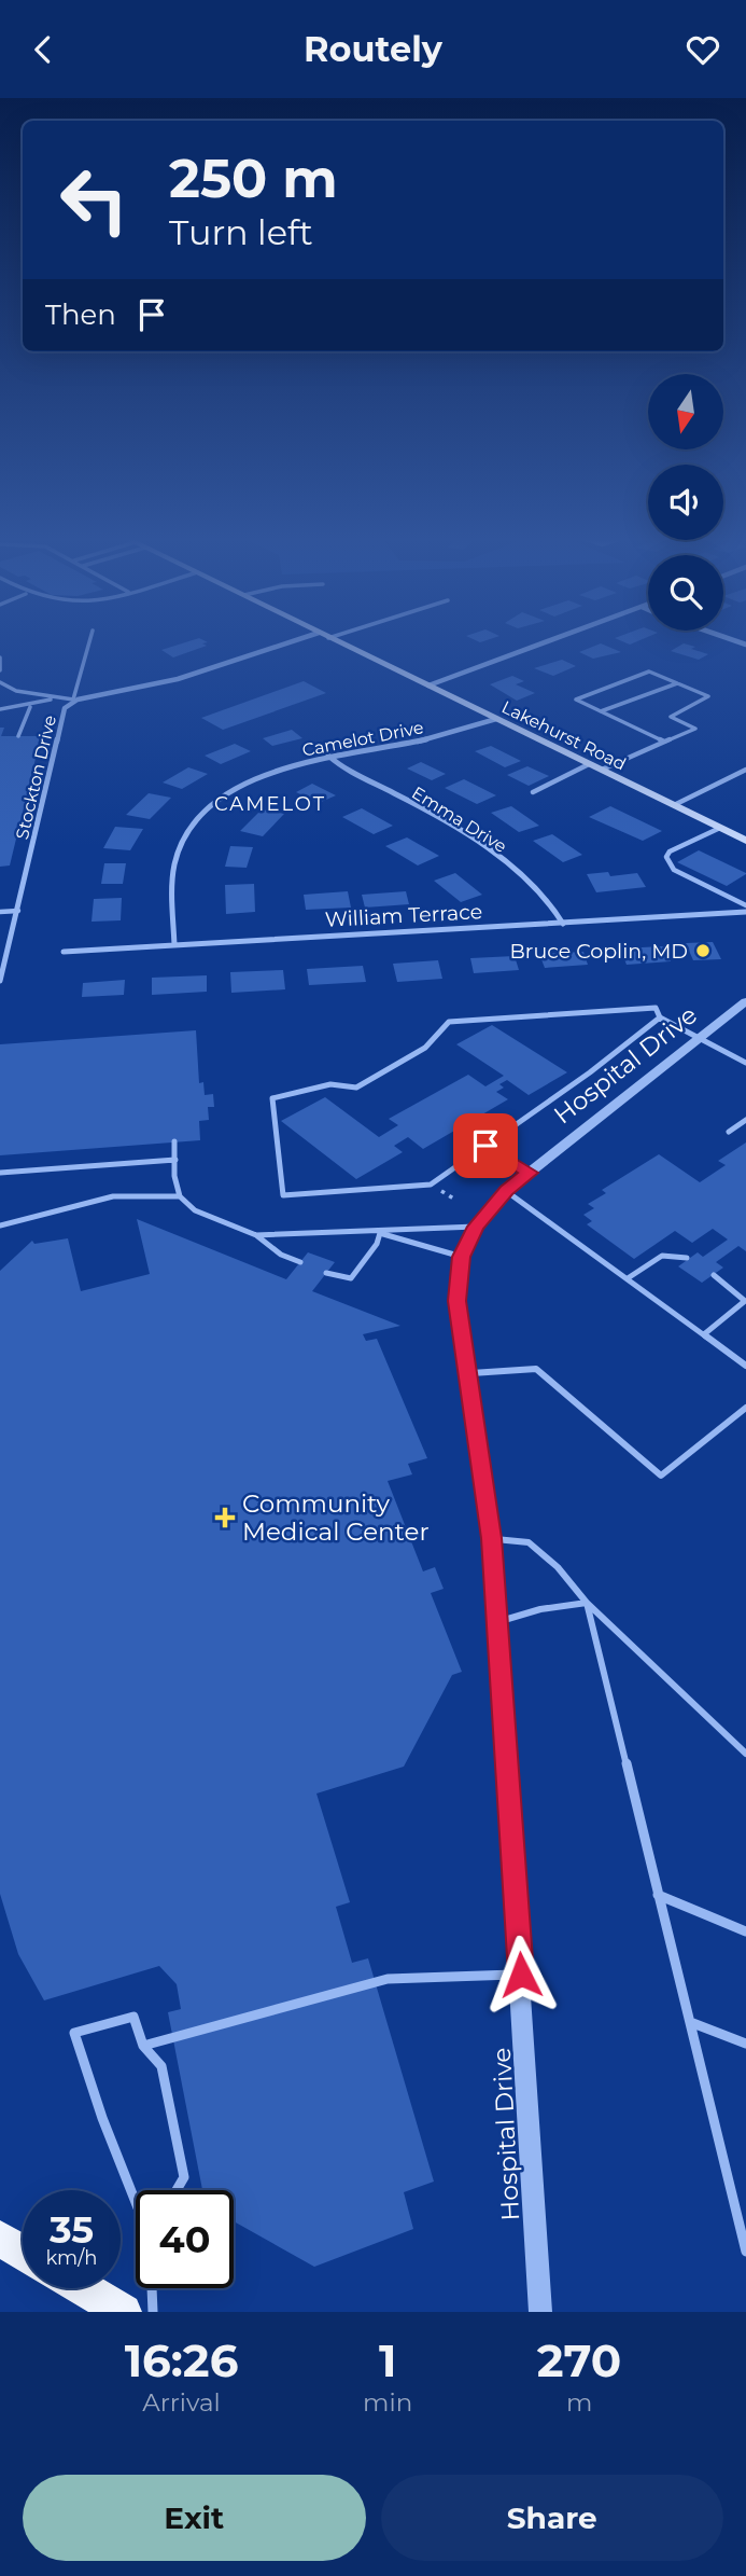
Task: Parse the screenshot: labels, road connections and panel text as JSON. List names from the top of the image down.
{
  "streets": {
    "main road": ["Lakehurst Road"],
    "street": [
      "Camelot Drive",
      "Stockton Drive",
      "Emma Drive",
      "William Terrace",
      "Hospital Drive"
    ]
  },
  "crossings": [
    ["Lakehurst Road", "Camelot Drive"],
    ["Camelot Drive", "Emma Drive"],
    ["Camelot Drive", "William Terrace"],
    ["Emma Drive", "William Terrace"]
  ],
  "districts": ["CAMELOT"],
  "places": {
    "other": ["Bruce Coplin, MD"],
    "health": ["Community Medical Center"]
  },
  "north": "bottom",
  "page": {
    "header": "Routely",
    "turn": ["250 m", "Turn left"],
    "then": "Then",
    "speed": "35 km/h",
    "limit": "40",
    "eta": [
      "16:26",
      "Arrival",
      "1",
      "min",
      "270",
      "m"
    ],
    "buttons": ["Exit", "Share"]
  }
}
